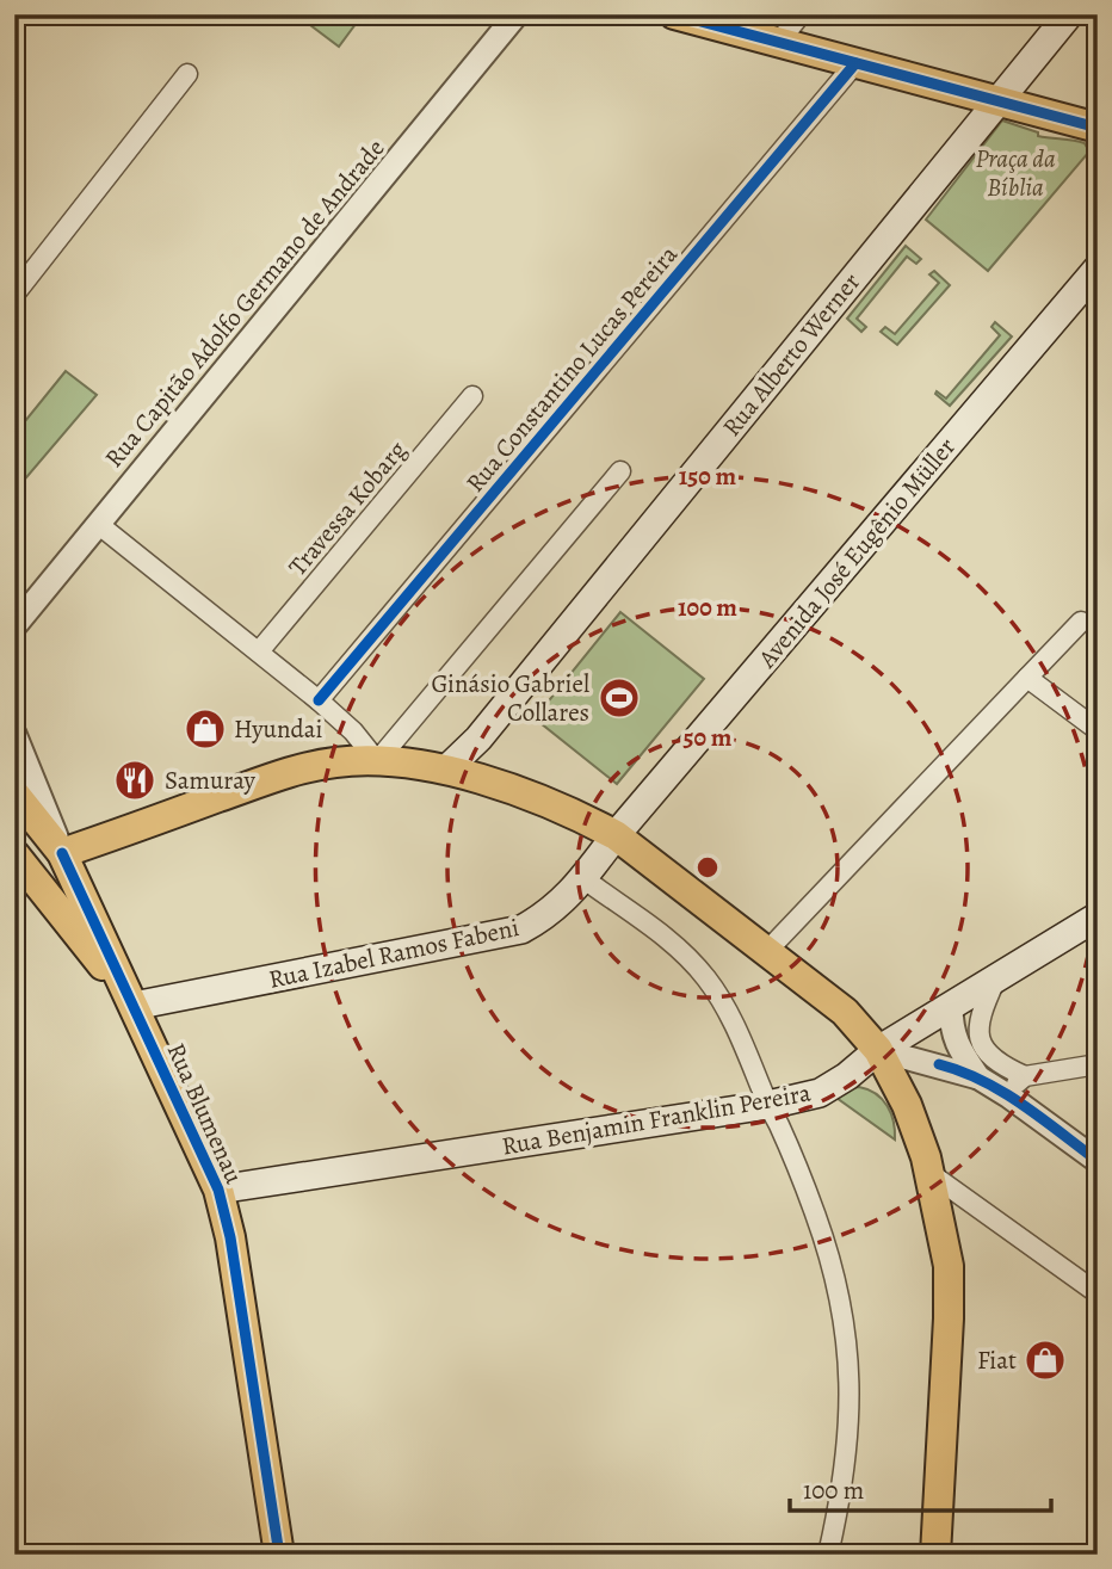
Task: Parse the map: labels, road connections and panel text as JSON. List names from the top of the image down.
{
  "streets": {
    "main road": [
      "Rua Alberto Werner",
      "Avenida José Eugênio Müller",
      "Rua Izabel Ramos Fabeni",
      "Rua Blumenau",
      "Rua Benjamin Franklin Pereira"
    ],
    "street": ["Rua Capitão Adolfo Germano de Andrade", "Rua Constantino Lucas Pereira", "Travessa Kobarg"]
  },
  "crossings": [
    ["Avenida José Eugênio Müller", "Rua Izabel Ramos Fabeni"],
    ["Rua Izabel Ramos Fabeni", "Rua Blumenau"],
    ["Rua Blumenau", "Rua Benjamin Franklin Pereira"]
  ],
  "parks": ["Praça da Bíblia"],
  "places": {
    "sports": ["Ginásio Gabriel Collares"],
    "shop": ["Hyundai", "Fiat"],
    "restaurant": ["Samuray"]
  },
  "scale_bar": "100 m",
  "rings": ["150 m", "100 m", "50 m"]
}
